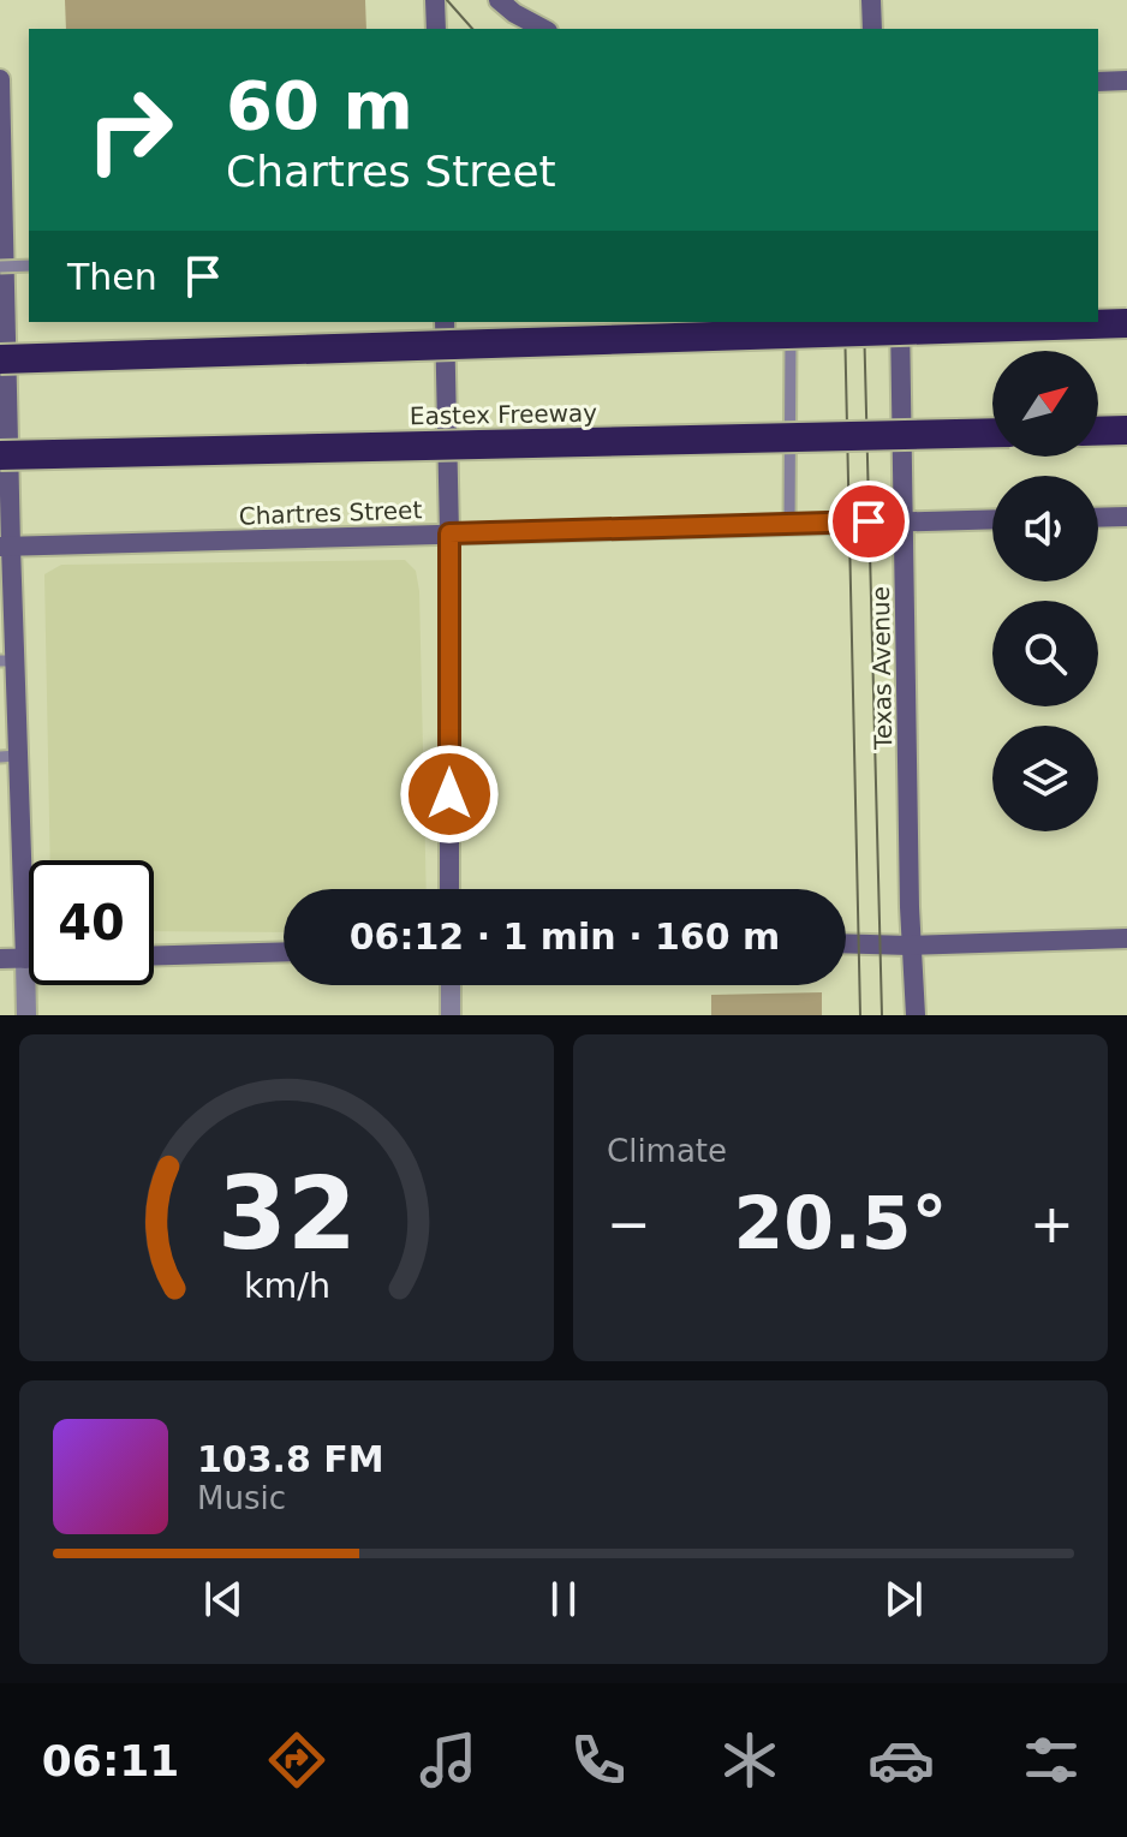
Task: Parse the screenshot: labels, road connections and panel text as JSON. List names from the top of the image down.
{
  "streets": {
    "highway": ["Eastex Freeway"],
    "street": ["Chartres Street", "Texas Avenue"]
  },
  "crossings": [
    ["Chartres Street", "Texas Avenue"]
  ],
  "north": "top right",
  "page": {
    "turn": ["60 m", "Chartres Street"],
    "then": "Then",
    "limit": "40",
    "trip": "06:12 · 1 min · 160 m",
    "tile": "Climate",
    "heat": ["−", "20.5°", "+"],
    "song": ["103.8 FM", "Music"],
    "tabs": "06:11",
    "gauge": ["32", "km/h"]
  }
}
